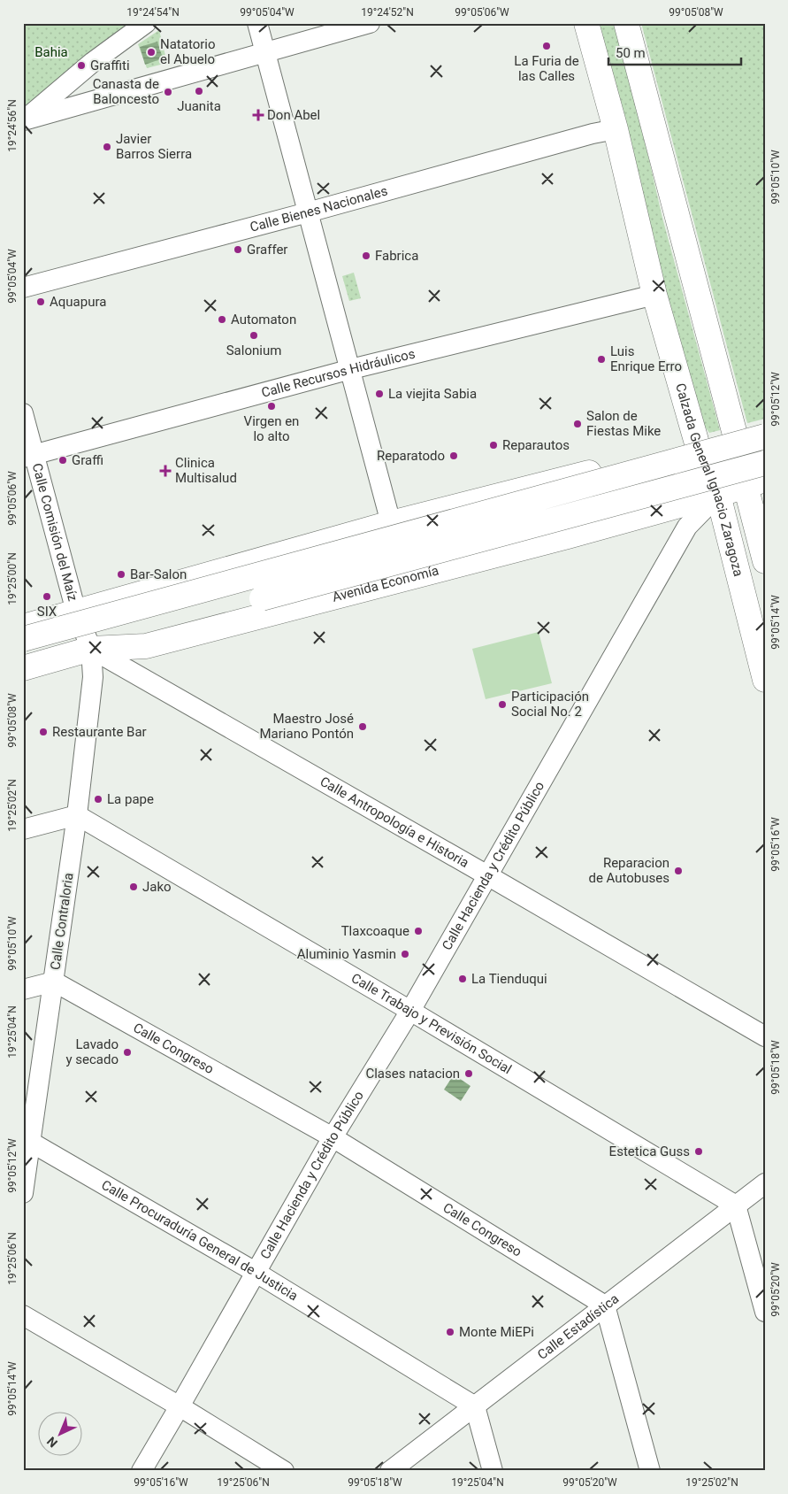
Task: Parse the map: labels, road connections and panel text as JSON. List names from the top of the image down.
{
  "streets": {
    "main road": ["Calzada General Ignacio Zaragoza", "Avenida Economía"],
    "street": [
      "Calle Bienes Nacionales",
      "Calle Recursos Hidráulicos",
      "Calle Comisión del Maíz",
      "Calle Antropología e Historia",
      "Calle Hacienda y Crédito Público",
      "Calle Contraloria",
      "Calle Trabajo y Previsión Social",
      "Calle Congreso",
      "Calle Procuraduría General de Justicia",
      "Calle Estadística"
    ]
  },
  "crossings": [
    ["Calle Bienes Nacionales", "Calzada General Ignacio Zaragoza"],
    ["Calle Recursos Hidráulicos", "Calzada General Ignacio Zaragoza"],
    ["Calle Recursos Hidráulicos", "Calle Comisión del Maíz"],
    ["Calzada General Ignacio Zaragoza", "Avenida Economía"],
    ["Calzada General Ignacio Zaragoza", "Calle Hacienda y Crédito Público"],
    ["Calle Comisión del Maíz", "Avenida Economía"],
    ["Calle Comisión del Maíz", "Calle Antropología e Historia"],
    ["Calle Comisión del Maíz", "Calle Contraloria"],
    ["Avenida Economía", "Calle Antropología e Historia"],
    ["Avenida Economía", "Calle Hacienda y Crédito Público"],
    ["Avenida Economía", "Calle Contraloria"],
    ["Calle Antropología e Historia", "Calle Hacienda y Crédito Público"],
    ["Calle Antropología e Historia", "Calle Contraloria"],
    ["Calle Hacienda y Crédito Público", "Calle Trabajo y Previsión Social"],
    ["Calle Hacienda y Crédito Público", "Calle Congreso"],
    ["Calle Hacienda y Crédito Público", "Calle Procuraduría General de Justicia"],
    ["Calle Contraloria", "Calle Trabajo y Previsión Social"],
    ["Calle Contraloria", "Calle Congreso"],
    ["Calle Contraloria", "Calle Procuraduría General de Justicia"],
    ["Calle Trabajo y Previsión Social", "Calle Estadística"],
    ["Calle Congreso", "Calle Estadística"],
    ["Calle Procuraduría General de Justicia", "Calle Estadística"]
  ],
  "parks": ["Bahia"],
  "places": {
    "other": [
      "La Furia de las Calles",
      "Natatorio el Abuelo",
      "Graffiti",
      "Juanita",
      "Canasta de Baloncesto",
      "Javier Barros Sierra",
      "Graffer",
      "Fabrica",
      "Aquapura",
      "Automaton",
      "Salonium",
      "Luis Enrique Erro",
      "La viejita Sabia",
      "Virgen en lo alto",
      "Salon de Fiestas Mike",
      "Reparautos",
      "Reparatodo",
      "Graffi",
      "Bar-Salon",
      "SIX",
      "Participación Social No. 2",
      "Maestro José Mariano Pontón",
      "Restaurante Bar",
      "La pape",
      "Reparacion de Autobuses",
      "Jako",
      "Tlaxcoaque",
      "Aluminio Yasmin",
      "La Tienduqui",
      "Lavado y secado",
      "Clases natacion",
      "Estetica Guss",
      "Monte MiEPi"
    ],
    "health": ["Don Abel", "Clinica Multisalud"]
  },
  "scale_bar": "50 m",
  "north": "bottom left",
  "coordinates": [
    "19°24'54\"N",
    "99°05'04\"W",
    "19°24'52\"N",
    "99°05'06\"W",
    "99°05'08\"W",
    "19°24'56\"N",
    "99°05'10\"W",
    "99°05'12\"W",
    "19°25'00\"N",
    "99°05'14\"W",
    "19°25'02\"N",
    "99°05'16\"W",
    "19°25'04\"N",
    "99°05'18\"W",
    "19°25'06\"N",
    "99°05'20\"W"
  ]
}
